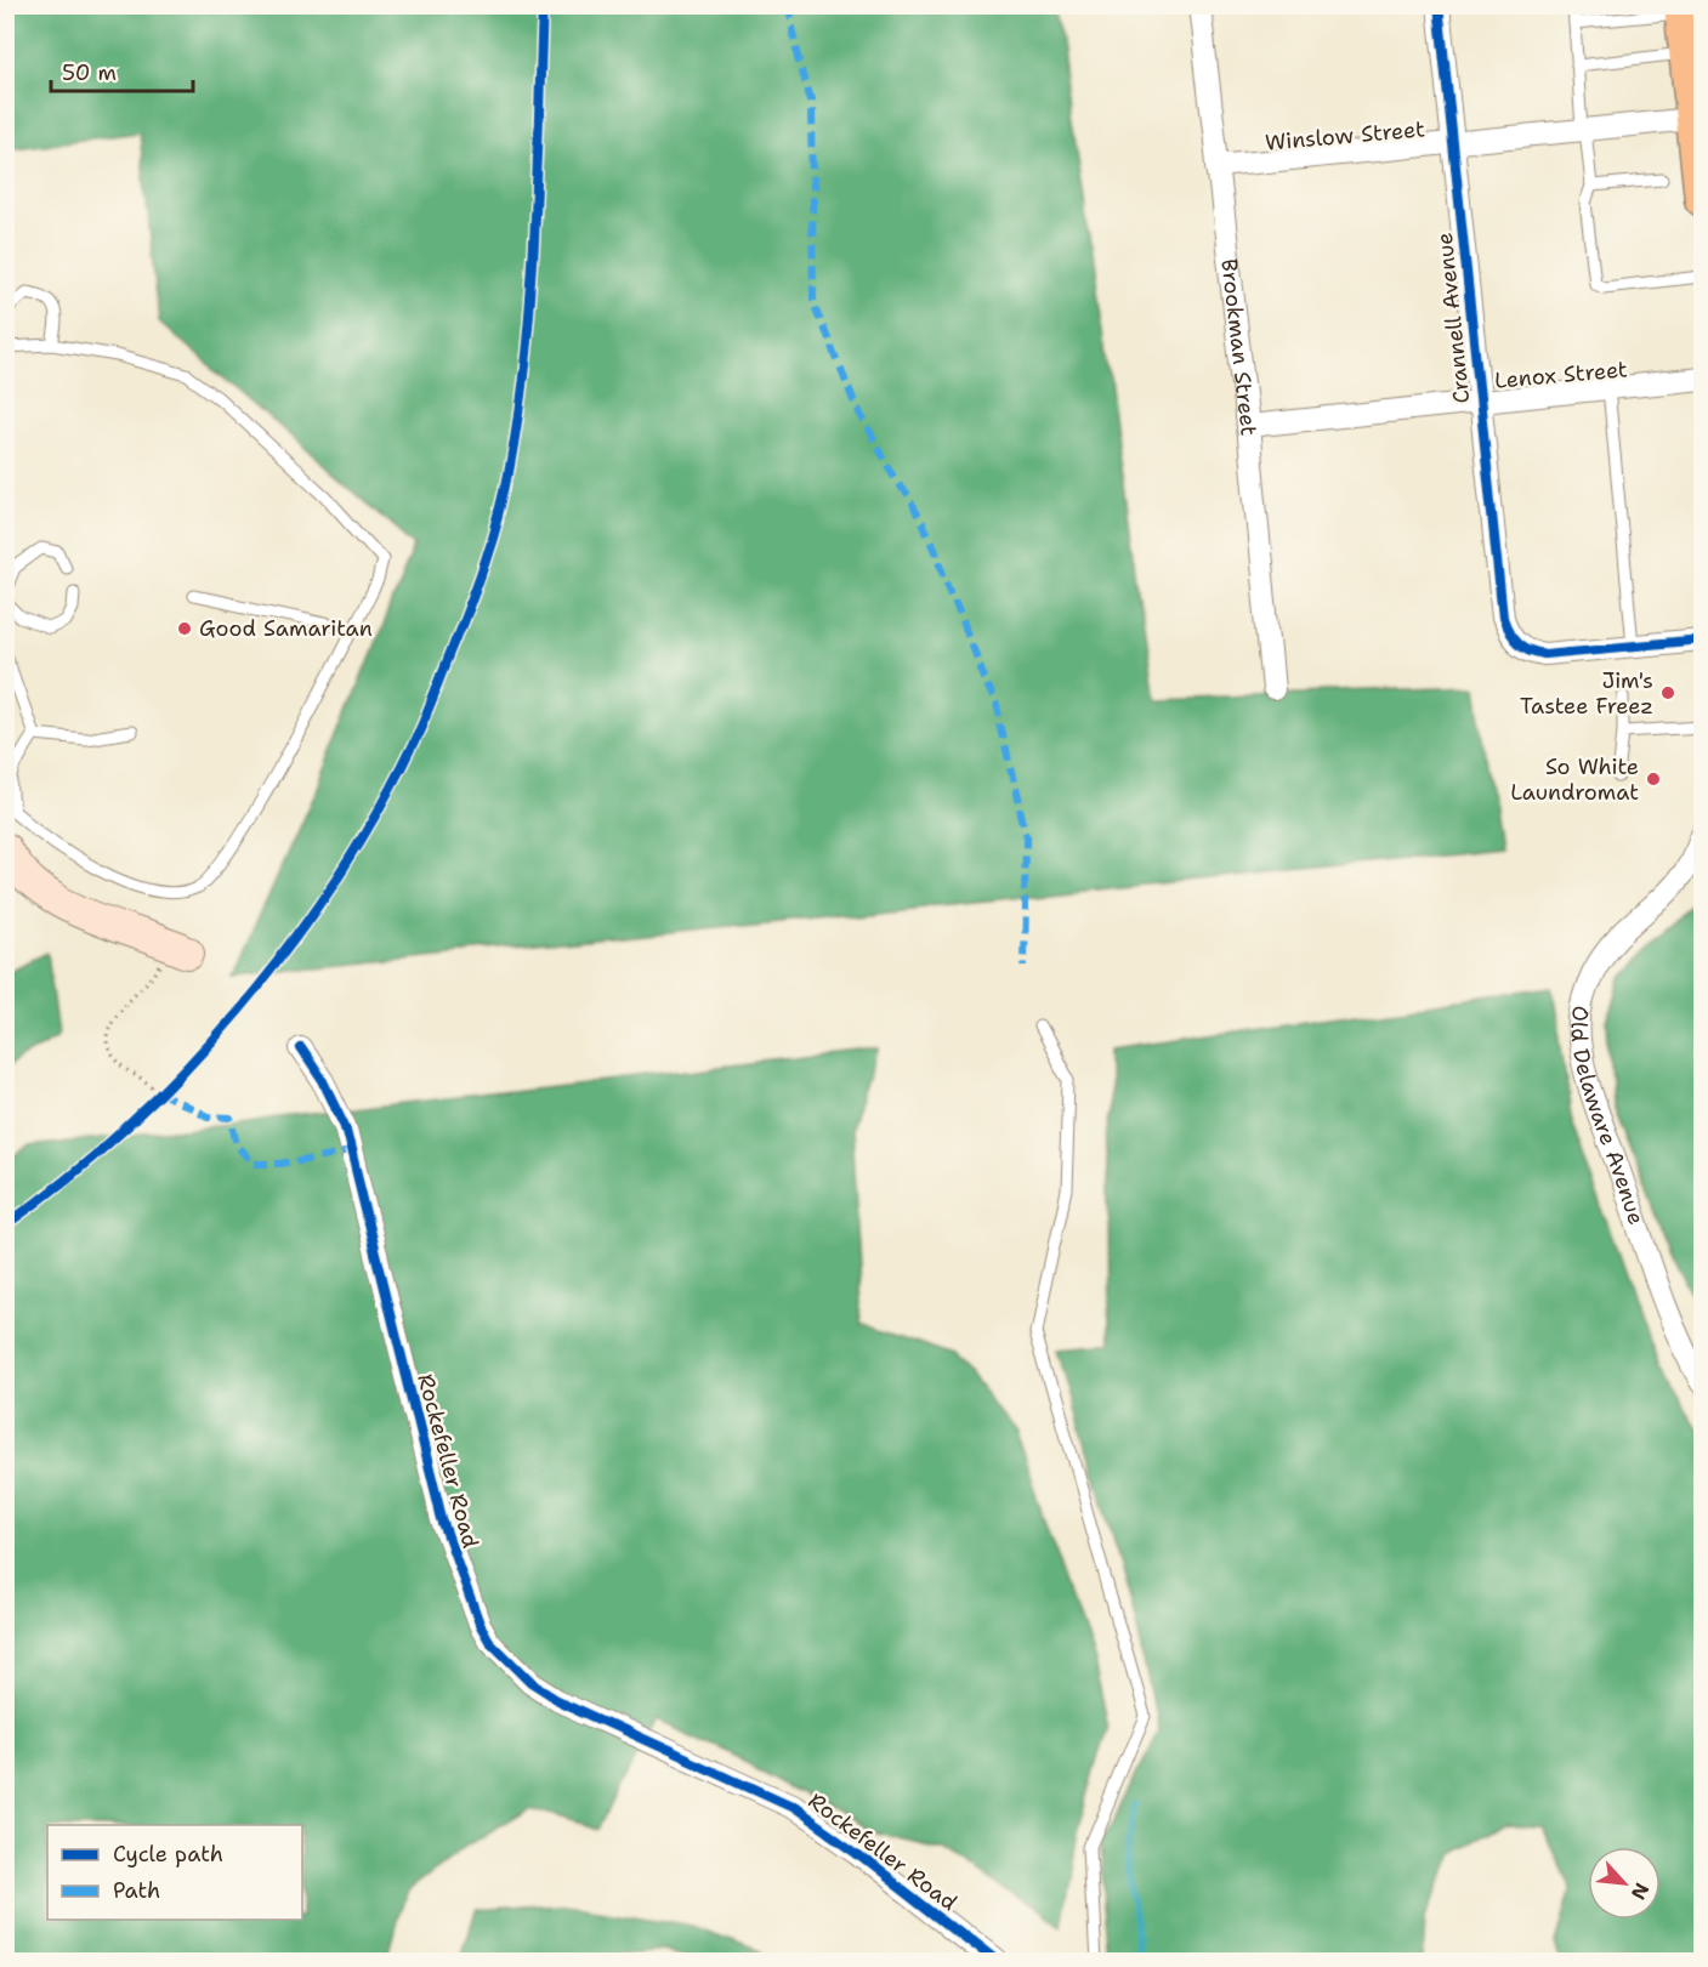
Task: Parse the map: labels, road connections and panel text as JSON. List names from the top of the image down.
{
  "streets": {
    "street": [
      "Winslow Street",
      "Crannell Avenue",
      "Brookman Street",
      "Lenox Street",
      "Old Delaware Avenue",
      "Rockefeller Road"
    ]
  },
  "crossings": [
    ["Winslow Street", "Crannell Avenue"],
    ["Winslow Street", "Brookman Street"],
    ["Crannell Avenue", "Lenox Street"],
    ["Brookman Street", "Lenox Street"]
  ],
  "places": ["Good Samaritan", "Jim's Tastee Freez", "So White Laundromat"],
  "legend": ["Cycle path", "Path"],
  "scale_bar": "50 m",
  "north": "bottom right"
}
